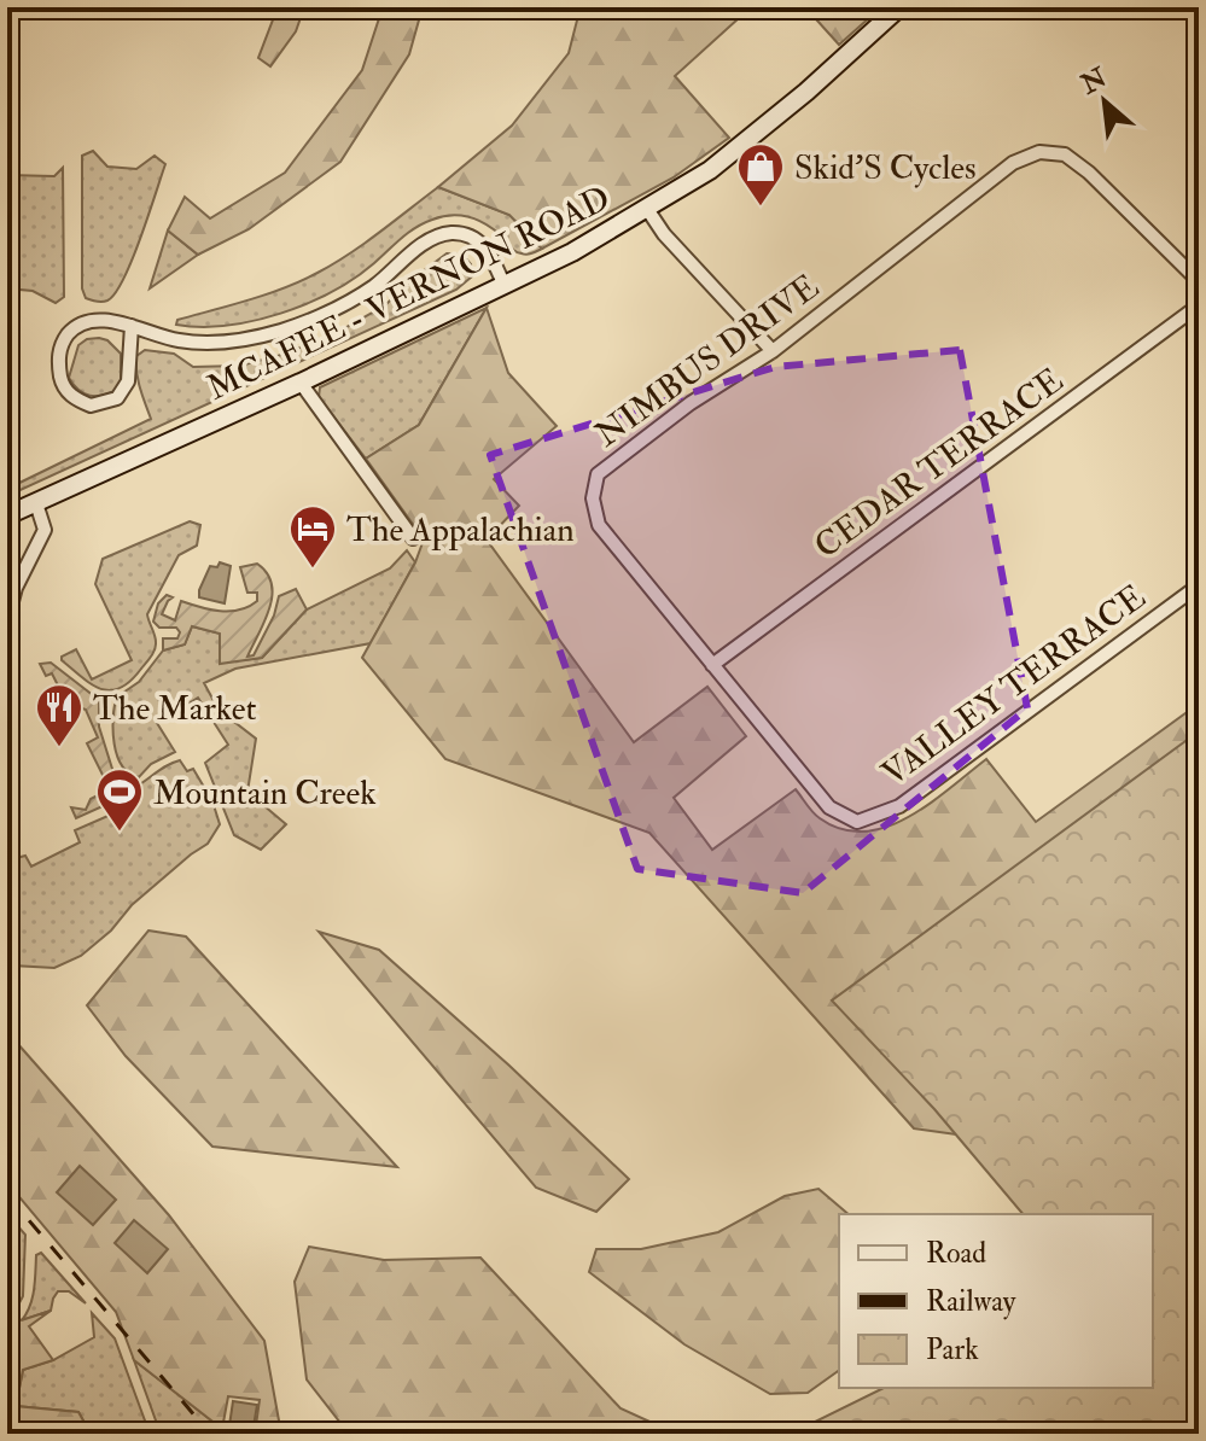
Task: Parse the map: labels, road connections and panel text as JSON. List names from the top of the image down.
{
  "streets": {
    "main road": ["MCAFEE - VERNON ROAD"],
    "street": ["NIMBUS DRIVE", "CEDAR TERRACE", "VALLEY TERRACE"]
  },
  "crossings": [
    ["NIMBUS DRIVE", "CEDAR TERRACE"],
    ["NIMBUS DRIVE", "VALLEY TERRACE"]
  ],
  "places": {
    "shop": ["Skid'S Cycles"],
    "hotel": ["The Appalachian"],
    "restaurant": ["The Market"],
    "sports": ["Mountain Creek"]
  },
  "legend": ["Road", "Railway", "Park"],
  "north": "top left"
}
